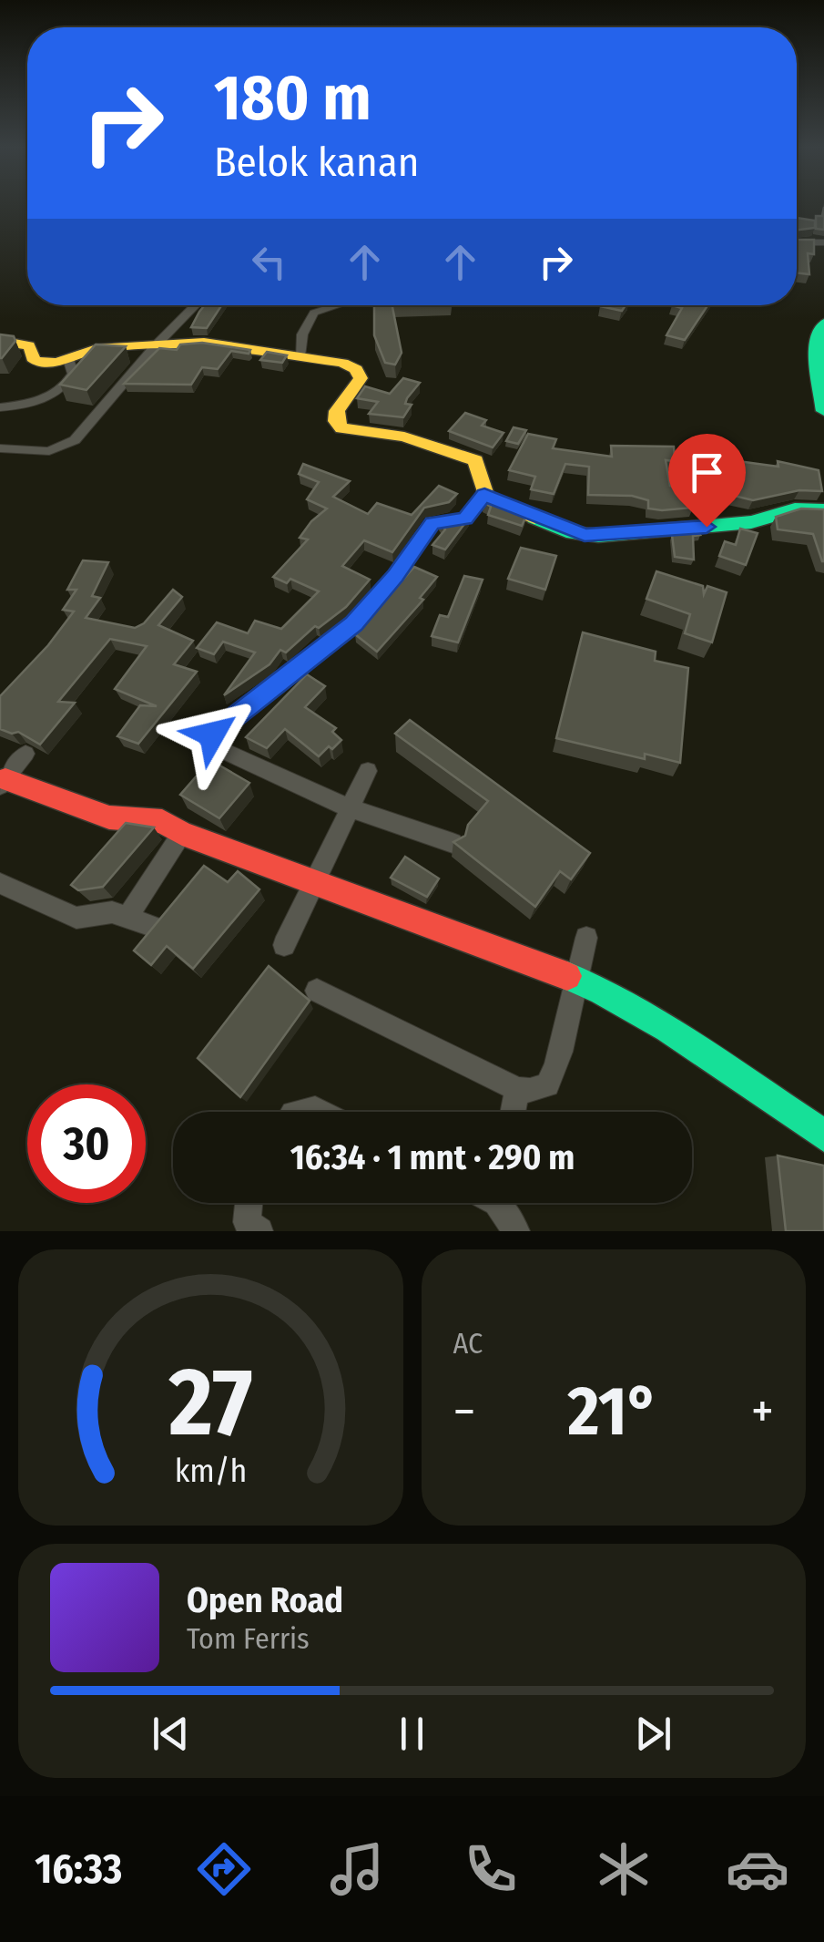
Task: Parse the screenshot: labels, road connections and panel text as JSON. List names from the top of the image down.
{
  "page": {
    "turn": ["180 m", "Belok kanan"],
    "limit": "30",
    "trip": "16:34 · 1 mnt · 290 m",
    "tile": "AC",
    "heat": ["−", "21°", "+"],
    "song": ["Open Road", "Tom Ferris"],
    "tabs": "16:33",
    "gauge": ["27", "km/h"]
  }
}
